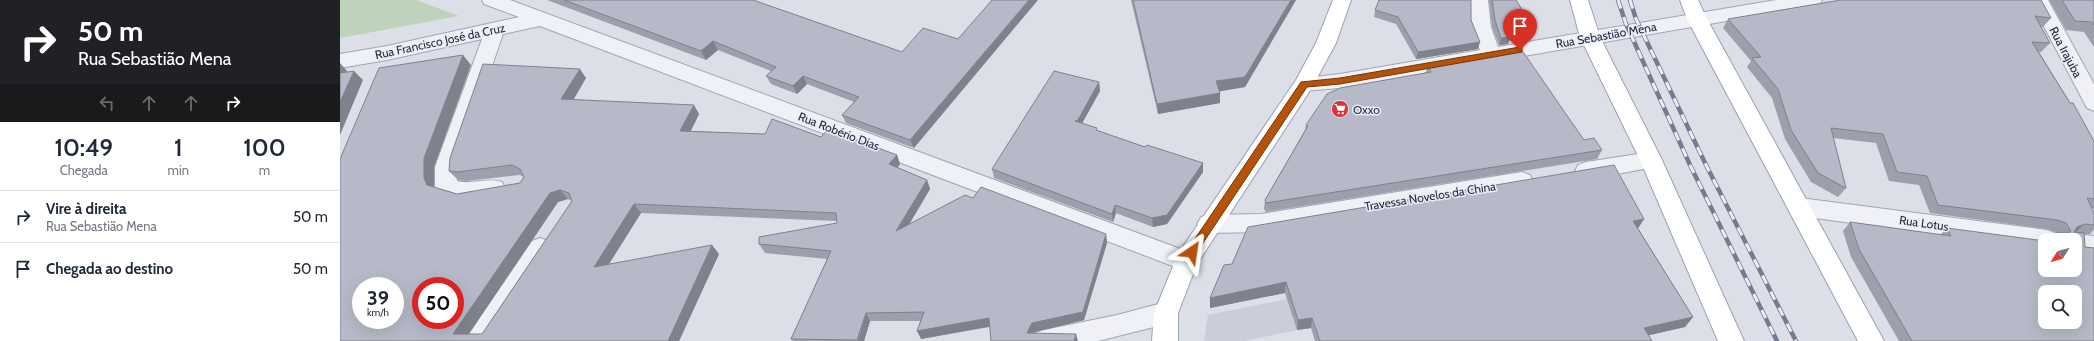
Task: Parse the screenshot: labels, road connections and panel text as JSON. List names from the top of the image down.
{
  "streets": {
    "street": [
      "Rua Sebastião Mena",
      "Rua Francisco José da Cruz",
      "Rua Irajuba",
      "Rua Robério Dias",
      "Travessa Novelos da China",
      "Rua Lotus"
    ]
  },
  "crossings": [
    ["Rua Francisco José da Cruz", "Rua Robério Dias"]
  ],
  "places": {
    "supermarket": ["Oxxo"]
  },
  "north": "bottom left",
  "page": {
    "turn": ["50 m", "Rua Sebastião Mena"],
    "eta": [
      "10:49",
      "Chegada",
      "1",
      "min",
      "100",
      "m"
    ],
    "list": [
      {
        "name": "Vire à direita",
        "note": "Rua Sebastião Mena",
        "value": "50 m"
      },
      {
        "name": "Chegada ao destino",
        "value": "50 m"
      }
    ],
    "speed": "39 km/h",
    "limit": "50"
  }
}
